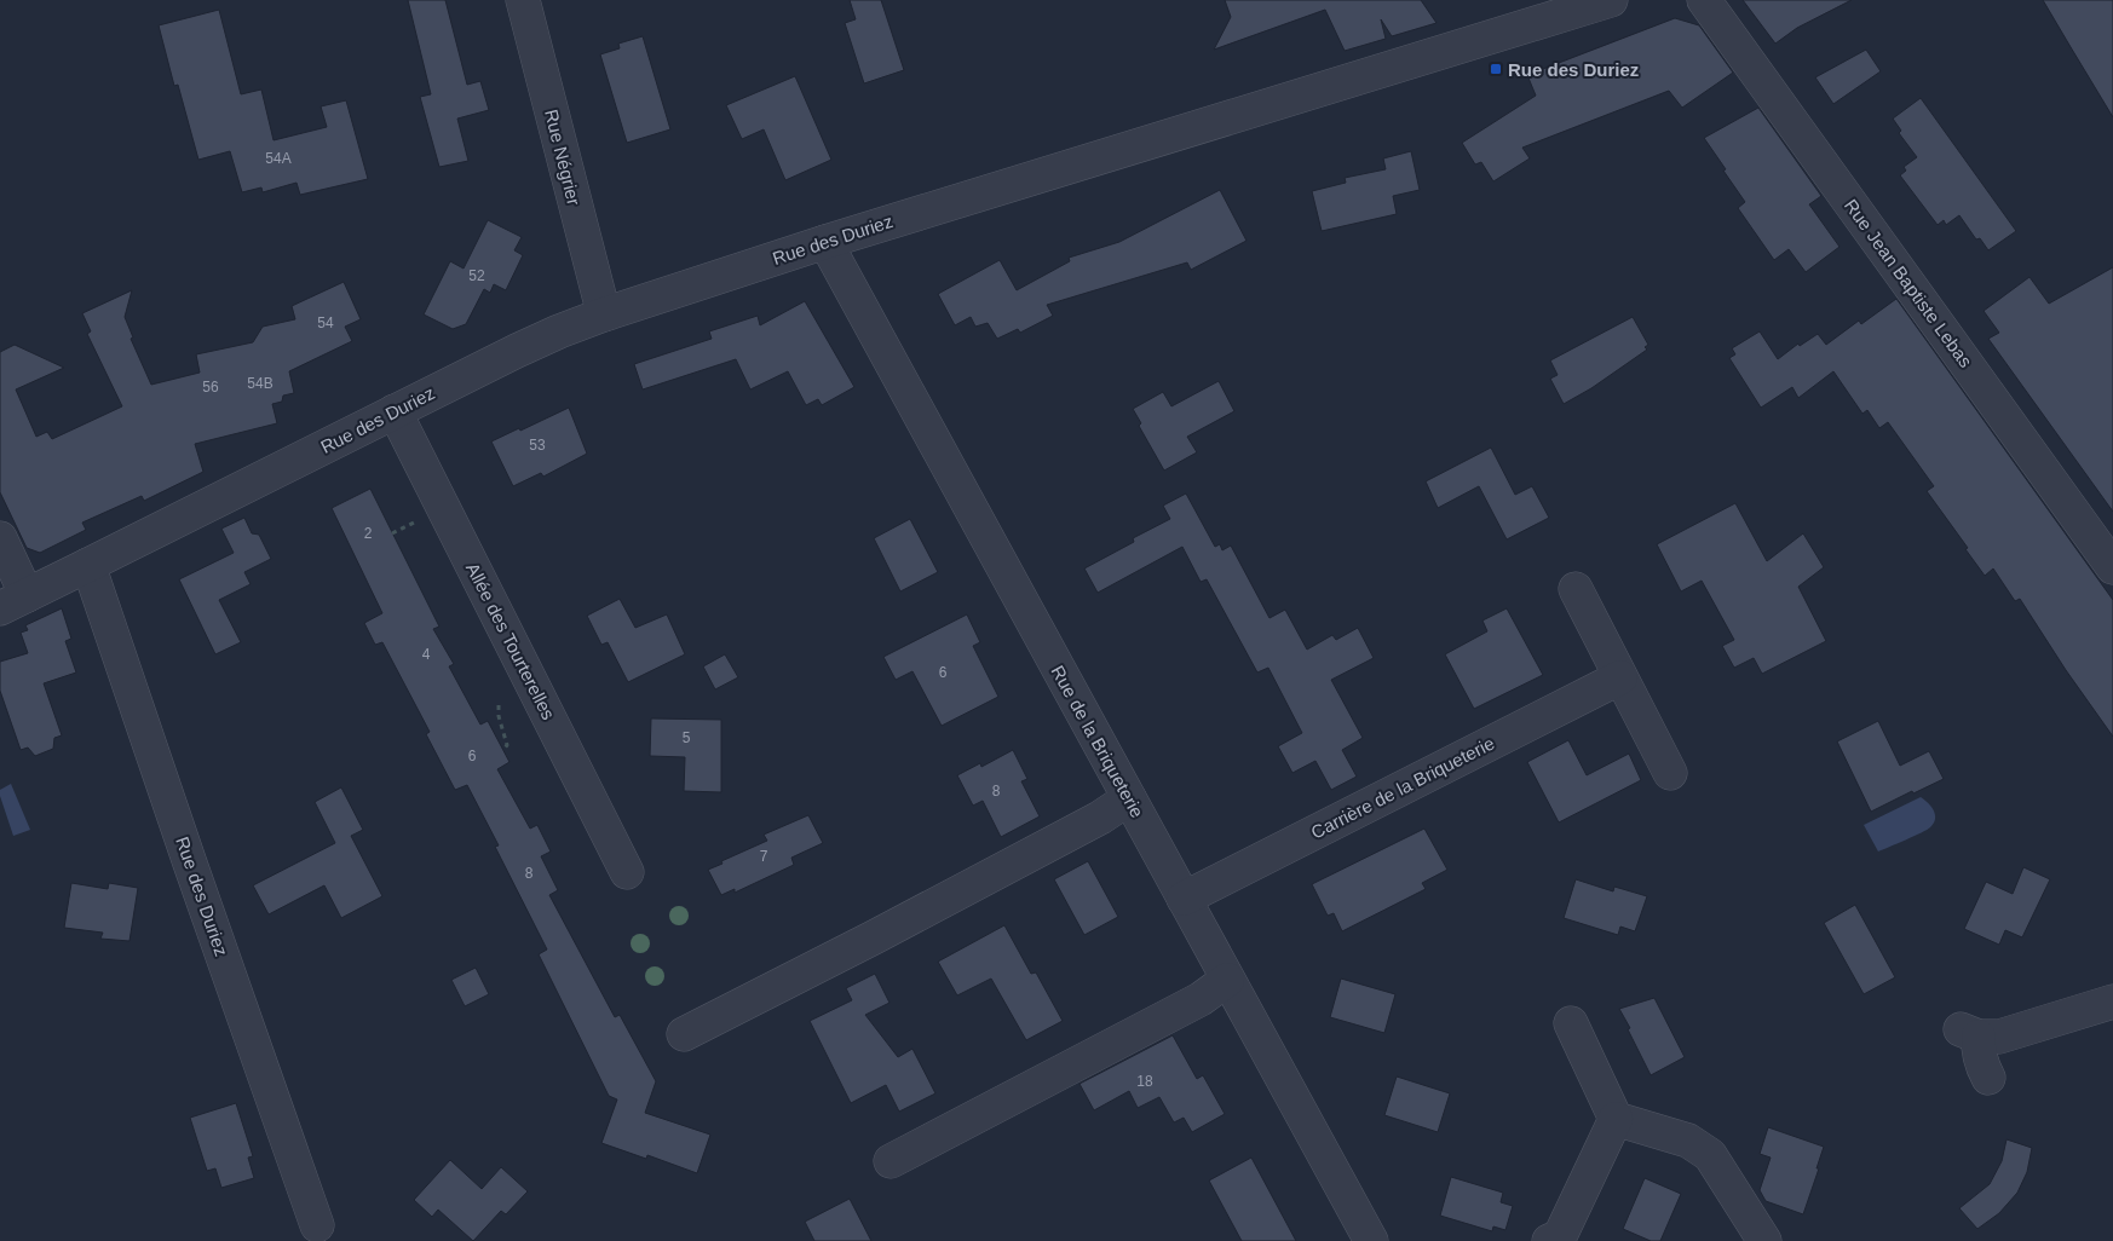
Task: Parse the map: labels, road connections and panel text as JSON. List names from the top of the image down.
{
  "streets": {
    "street": [
      "Rue Négrier",
      "Rue des Duriez",
      "Rue Jean Baptiste Lebas",
      "Allée des Tourterelles",
      "Rue de la Briqueterie",
      "Carrière de la Briqueterie"
    ]
  },
  "crossings": [
    ["Rue Négrier", "Rue des Duriez"],
    ["Rue des Duriez", "Allée des Tourterelles"],
    ["Rue des Duriez", "Rue de la Briqueterie"],
    ["Rue de la Briqueterie", "Carrière de la Briqueterie"]
  ],
  "places": {
    "transit": ["Rue des Duriez"]
  },
  "house_numbers": [
    "54A",
    "52",
    "54",
    "54B",
    "56",
    "53",
    "2",
    "4",
    "6",
    "5",
    "6",
    "8",
    "7",
    "8",
    "18"
  ]
}
